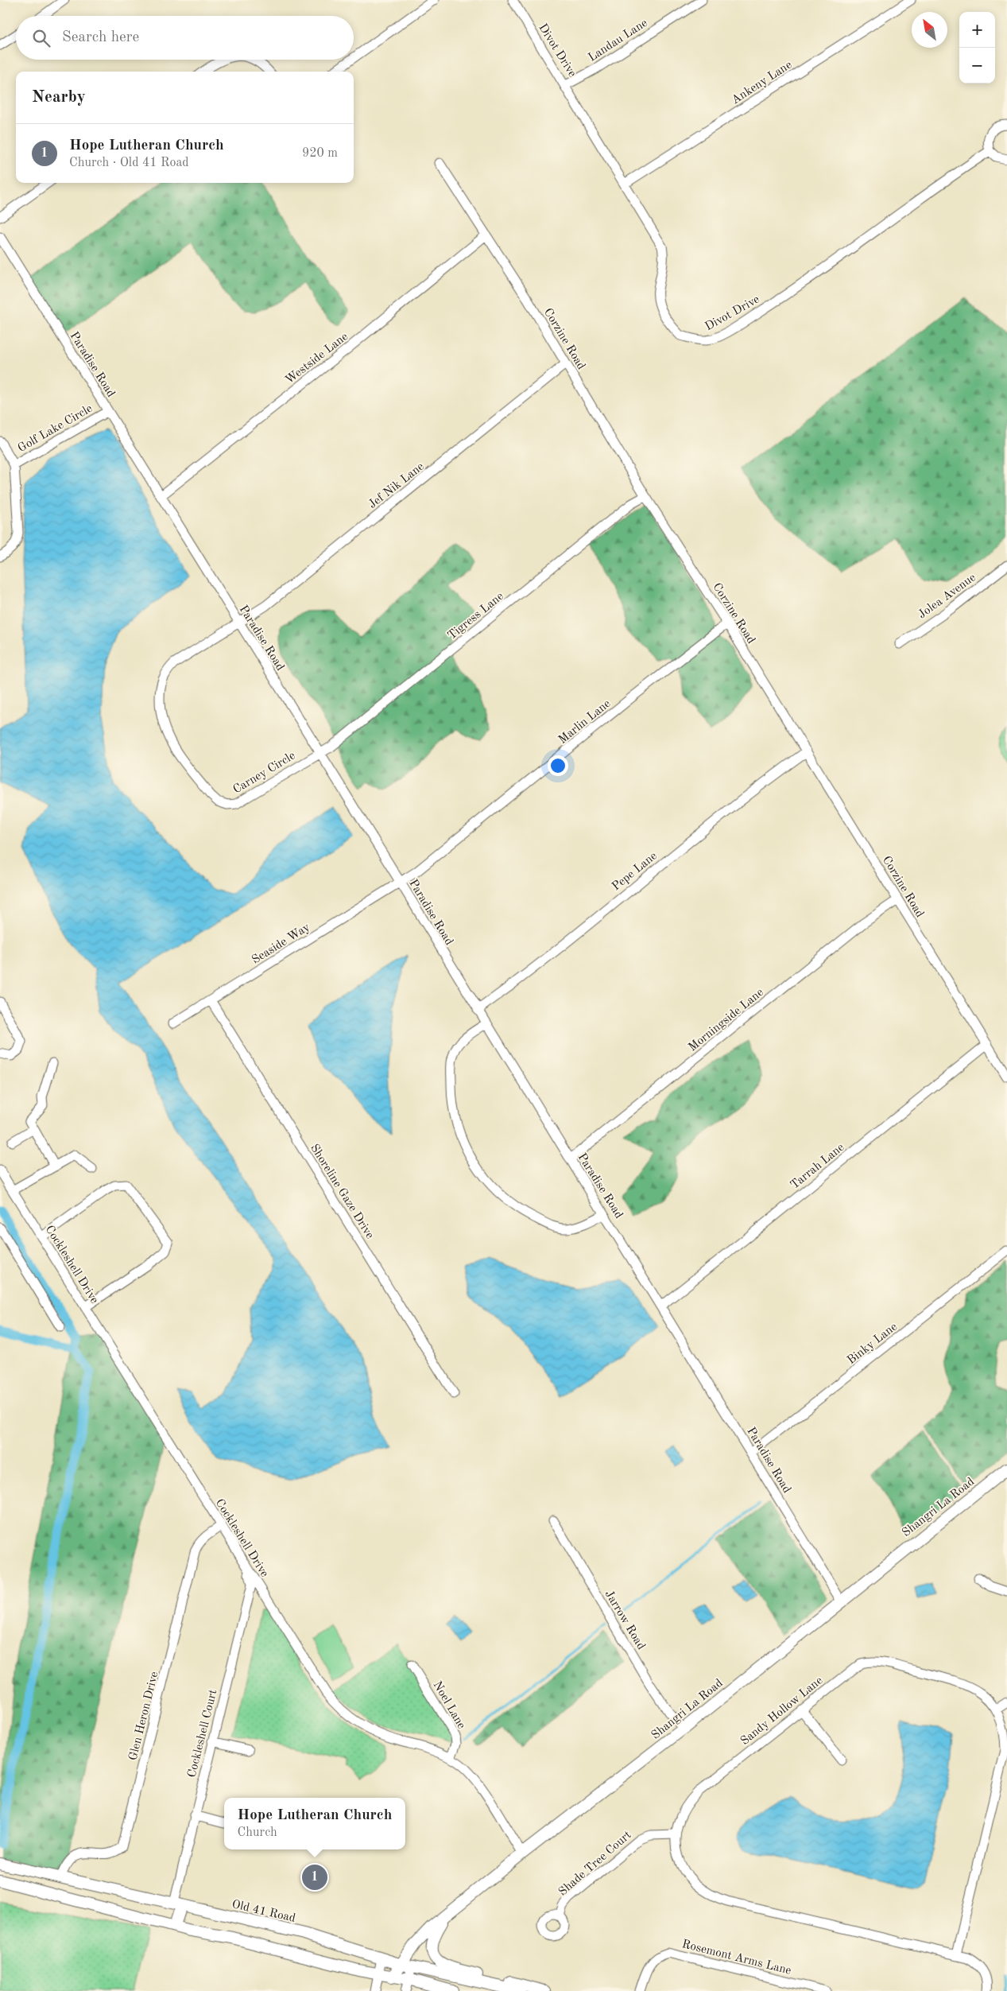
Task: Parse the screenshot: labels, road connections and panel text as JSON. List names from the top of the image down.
{
  "streets": {
    "street": [
      "Landau Lane",
      "Divot Drive",
      "Ankeny Lane",
      "Corzine Road",
      "Westside Lane",
      "Paradise Road",
      "Golf Lake Circle",
      "Jef Nik Lane",
      "Jolea Avenue",
      "Tigress Lane",
      "Marlin Lane",
      "Carney Circle",
      "Pepe Lane",
      "Seaside Way",
      "Morningside Lane",
      "Tarrah Lane",
      "Shoreline Gaze Drive",
      "Cockleshell Drive",
      "Binky Lane",
      "Shangri La Road",
      "Jarrow Road",
      "Noel Lane",
      "Sandy Hollow Lane",
      "Glen Heron Drive",
      "Cockleshell Court",
      "Shade Tree Court",
      "Old 41 Road",
      "Rosemont Arms Lane"
    ]
  },
  "crossings": [
    ["Landau Lane", "Divot Drive"],
    ["Divot Drive", "Ankeny Lane"],
    ["Corzine Road", "Westside Lane"],
    ["Corzine Road", "Jef Nik Lane"],
    ["Corzine Road", "Tigress Lane"],
    ["Corzine Road", "Marlin Lane"],
    ["Corzine Road", "Pepe Lane"],
    ["Corzine Road", "Morningside Lane"],
    ["Corzine Road", "Tarrah Lane"],
    ["Westside Lane", "Paradise Road"],
    ["Paradise Road", "Golf Lake Circle"],
    ["Paradise Road", "Jef Nik Lane"],
    ["Paradise Road", "Tigress Lane"],
    ["Paradise Road", "Marlin Lane"],
    ["Paradise Road", "Carney Circle"],
    ["Paradise Road", "Pepe Lane"],
    ["Paradise Road", "Seaside Way"],
    ["Paradise Road", "Morningside Lane"],
    ["Paradise Road", "Tarrah Lane"],
    ["Paradise Road", "Binky Lane"],
    ["Paradise Road", "Shangri La Road"],
    ["Jef Nik Lane", "Carney Circle"],
    ["Tigress Lane", "Carney Circle"],
    ["Marlin Lane", "Seaside Way"],
    ["Seaside Way", "Shoreline Gaze Drive"],
    ["Cockleshell Drive", "Shangri La Road"],
    ["Cockleshell Drive", "Noel Lane"],
    ["Cockleshell Drive", "Glen Heron Drive"],
    ["Cockleshell Drive", "Cockleshell Court"],
    ["Shangri La Road", "Jarrow Road"],
    ["Shangri La Road", "Old 41 Road"],
    ["Sandy Hollow Lane", "Shade Tree Court"],
    ["Glen Heron Drive", "Old 41 Road"],
    ["Cockleshell Court", "Old 41 Road"]
  ],
  "north": "top left",
  "page": {
    "map_buttons": ["+", "−"],
    "search": "Search here",
    "heading": "Nearby",
    "list": [
      {
        "mark": "1",
        "name": "Hope Lutheran Church",
        "note": "Church · Old 41 Road",
        "value": "920 m"
      }
    ],
    "popup": ["Hope Lutheran Church", "Church"],
    "pins": "1"
  }
}
